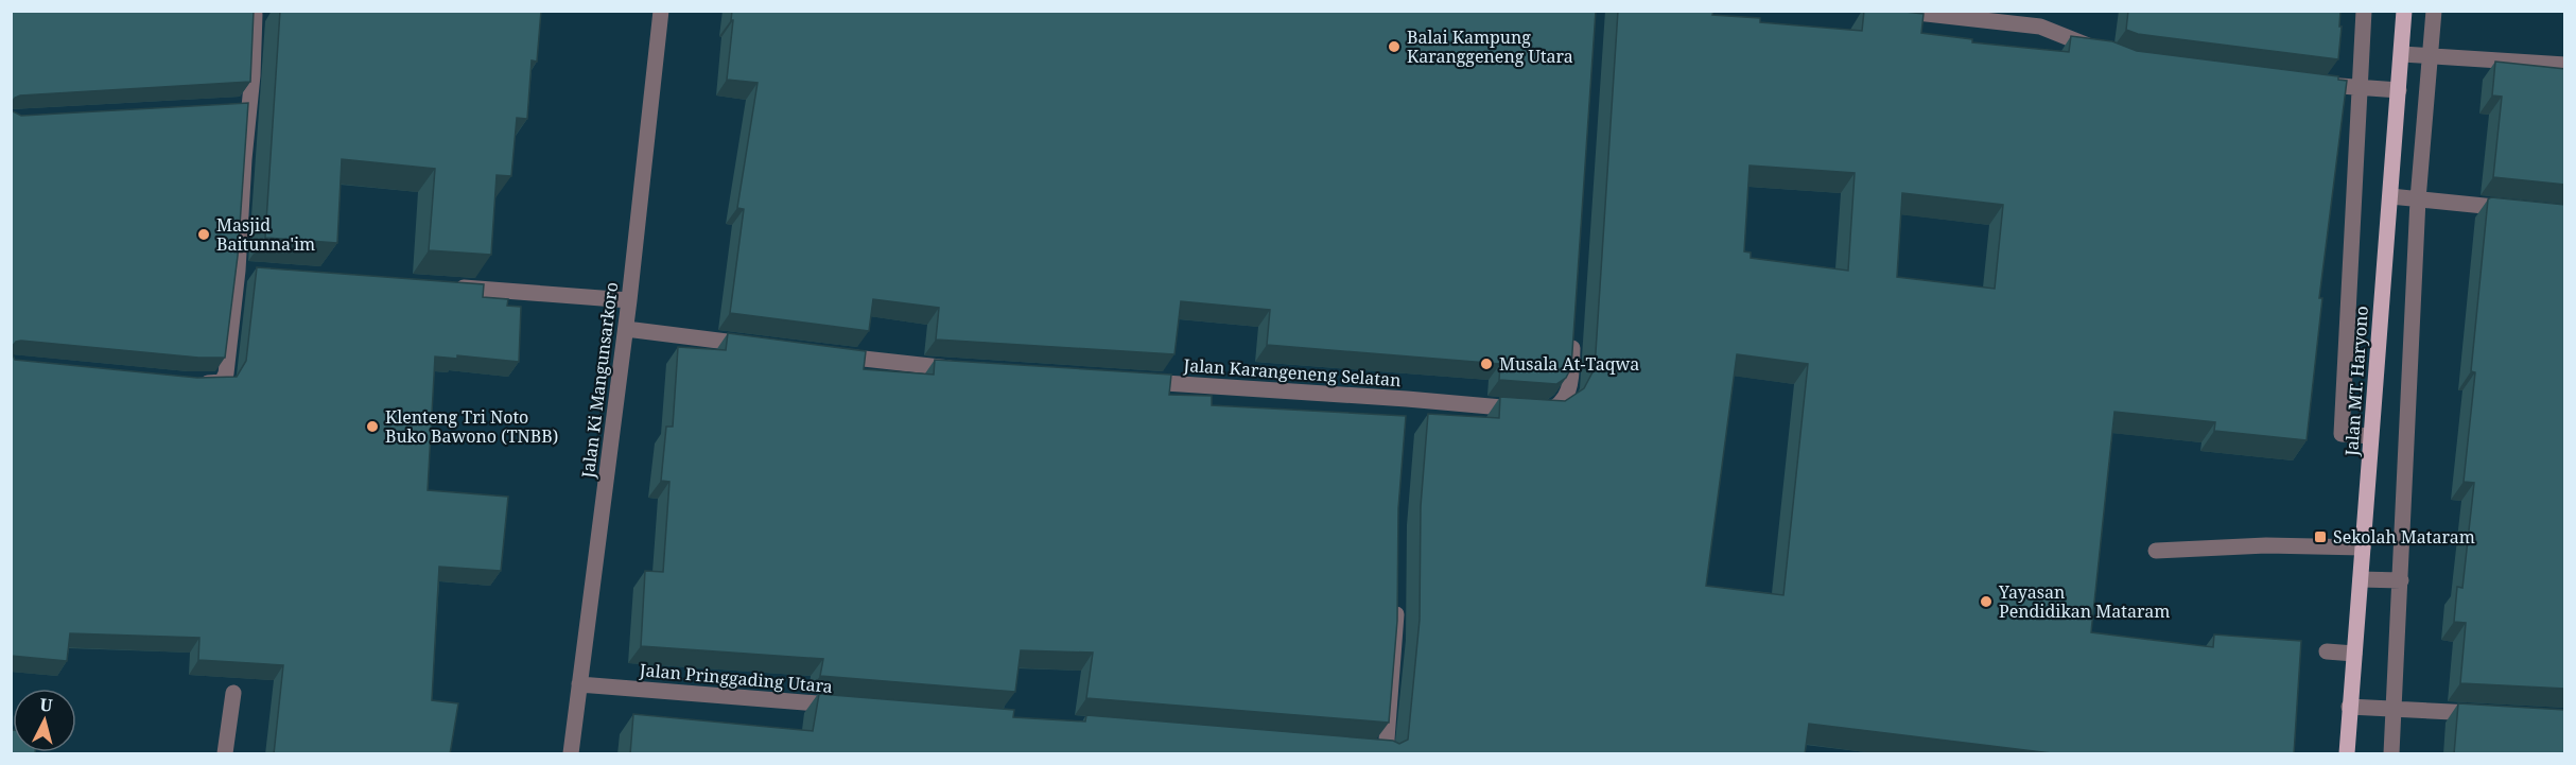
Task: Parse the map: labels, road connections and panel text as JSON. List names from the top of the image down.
{
  "streets": {
    "main road": ["Jalan MT. Haryono"],
    "street": ["Jalan Karangeneng Selatan", "Jalan Ki Mangunsarkoro", "Jalan Pringgading Utara"]
  },
  "crossings": [
    ["Jalan Ki Mangunsarkoro", "Jalan Pringgading Utara"]
  ],
  "places": {
    "other": [
      "Balai Kampung Karanggeneng Utara",
      "Masjid Baitunna'im",
      "Musala At-Taqwa",
      "Klenteng Tri Noto Buko Bawono (TNBB)",
      "Yayasan Pendidikan Mataram"
    ],
    "transit": ["Sekolah Mataram"]
  },
  "north": "top"
}
